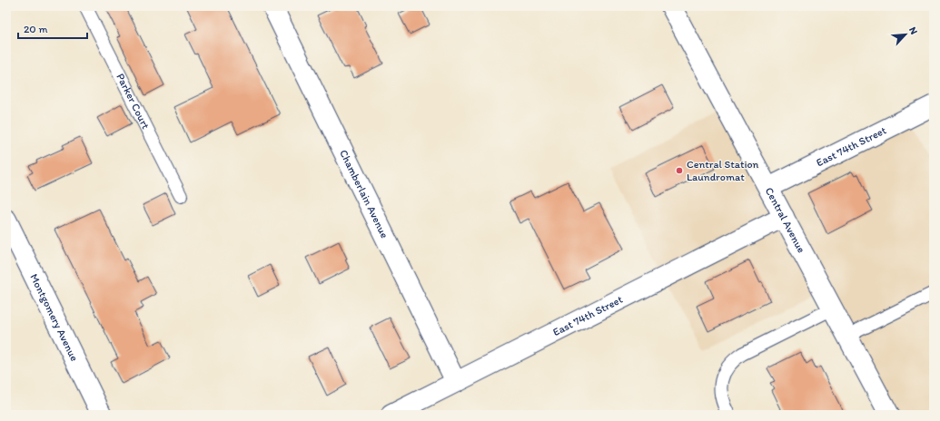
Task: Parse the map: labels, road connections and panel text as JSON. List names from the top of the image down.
{
  "streets": {
    "street": [
      "East 74th Street",
      "Chamberlain Avenue",
      "Central Avenue",
      "Montgomery Avenue"
    ],
    "lane": ["Parker Court"]
  },
  "crossings": [
    ["East 74th Street", "Chamberlain Avenue"],
    ["East 74th Street", "Central Avenue"]
  ],
  "places": ["Central Station Laundromat"],
  "scale_bar": "20 m",
  "north": "top right"
}
